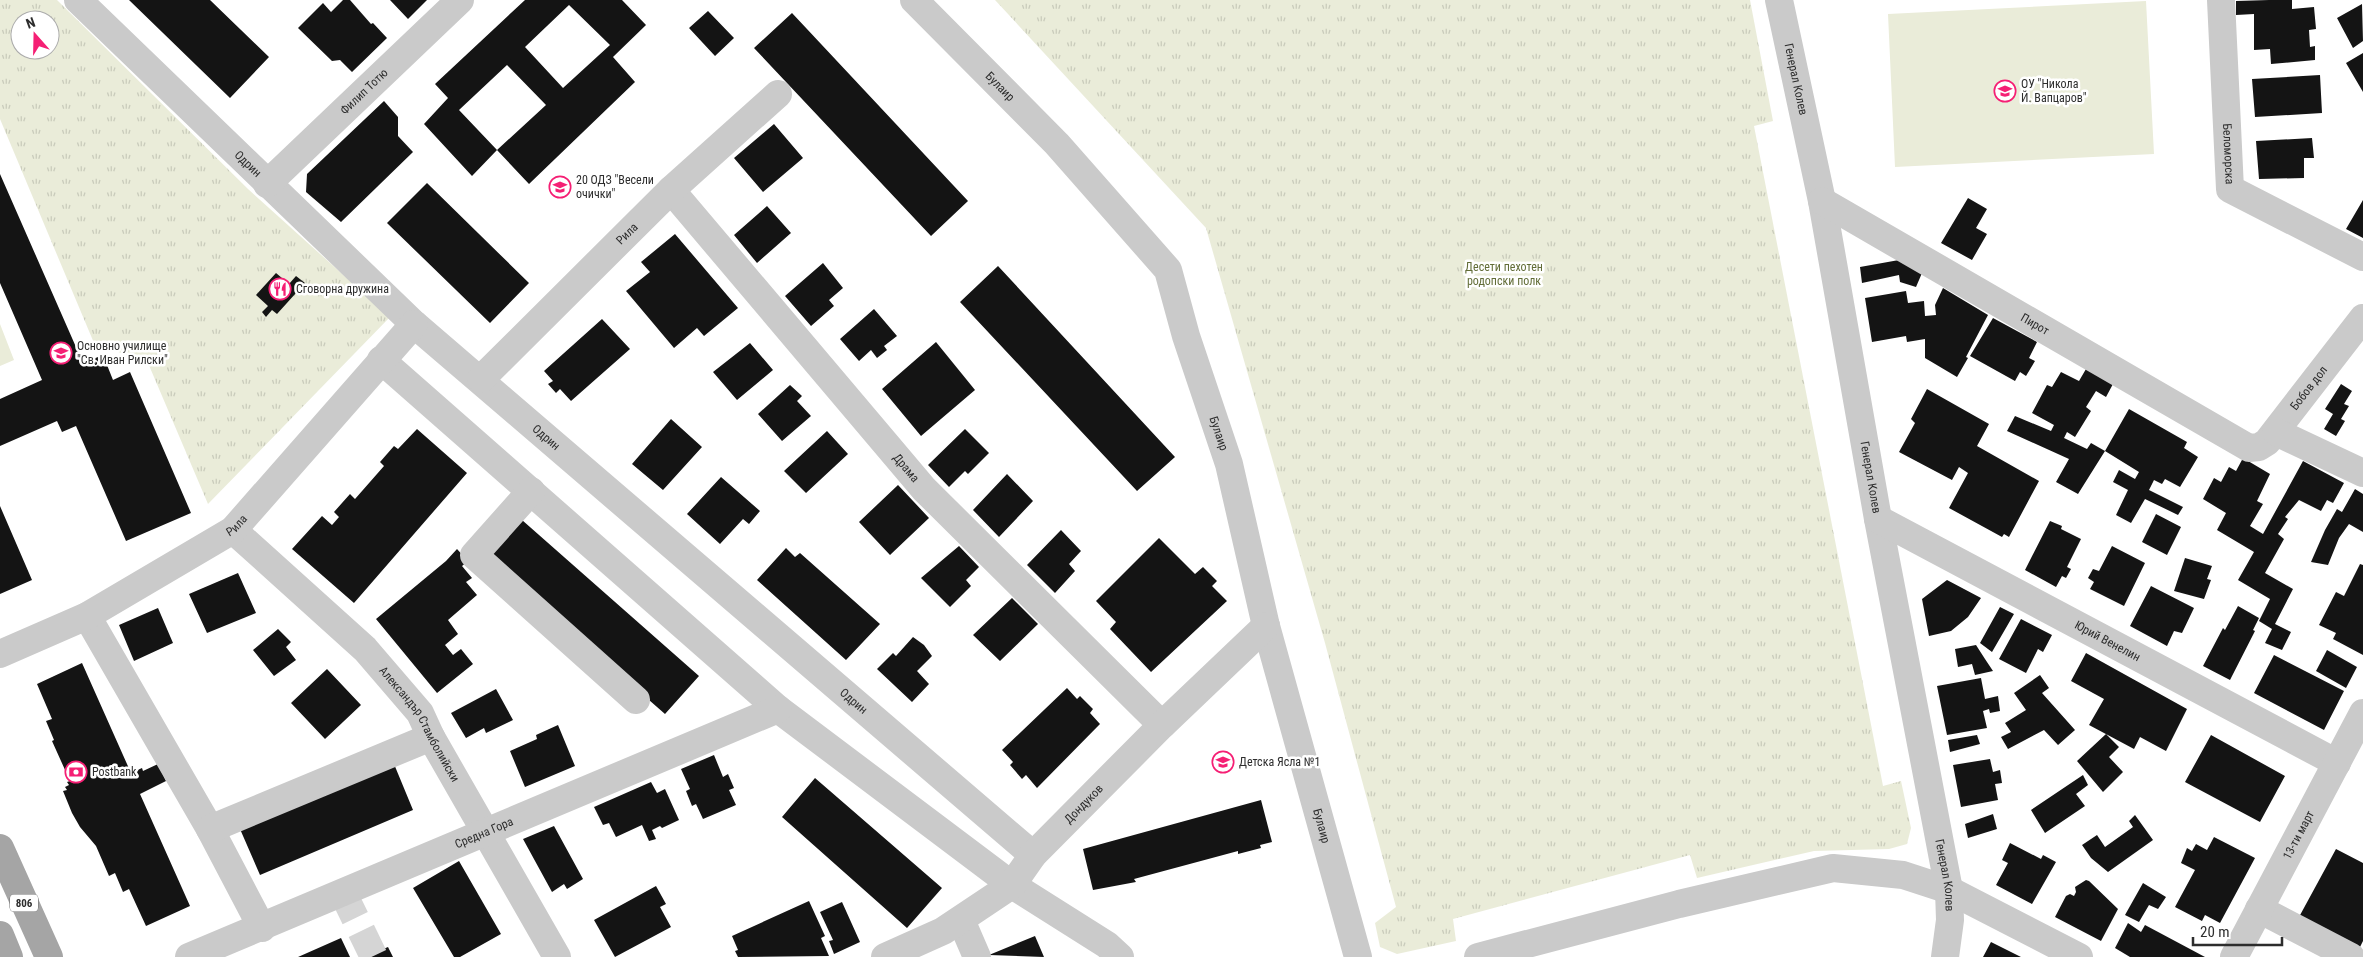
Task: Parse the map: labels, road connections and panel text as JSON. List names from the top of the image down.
{
  "streets": {
    "main road": ["806"],
    "street": [
      "Генерал Колев",
      "Булаир",
      "Филип Тотю",
      "Беломорска",
      "Одрин",
      "Рила",
      "Пирот",
      "Бобов дол",
      "Драма",
      "Юрий Венелин",
      "Александър Стамболийски",
      "Дондуков",
      "Средна Гора",
      "13-ти март"
    ]
  },
  "crossings": [
    ["Генерал Колев", "Пирот"],
    ["Генерал Колев", "Юрий Венелин"],
    ["Булаир", "Дондуков"],
    ["Филип Тотю", "Одрин"],
    ["Одрин", "Рила"],
    ["Одрин", "Дондуков"],
    ["Рила", "Драма"],
    ["Рила", "Александър Стамболийски"],
    ["Пирот", "Бобов дол"],
    ["Драма", "Дондуков"],
    ["Юрий Венелин", "13-ти март"],
    ["Александър Стамболийски", "Средна Гора"]
  ],
  "parks": ["Десети пехотен родопски полк"],
  "places": {
    "school or university": [
      "ОУ \"Никола Й. Вапцаров\"",
      "20 ОДЗ \"Весели очички\"",
      "Основно училище \"Св. Иван Рилски\"",
      "Детска Ясла №1"
    ],
    "restaurant": ["Сговорна дружина"],
    "bank": ["Postbank"]
  },
  "scale_bar": "20 m",
  "north": "top"
}
